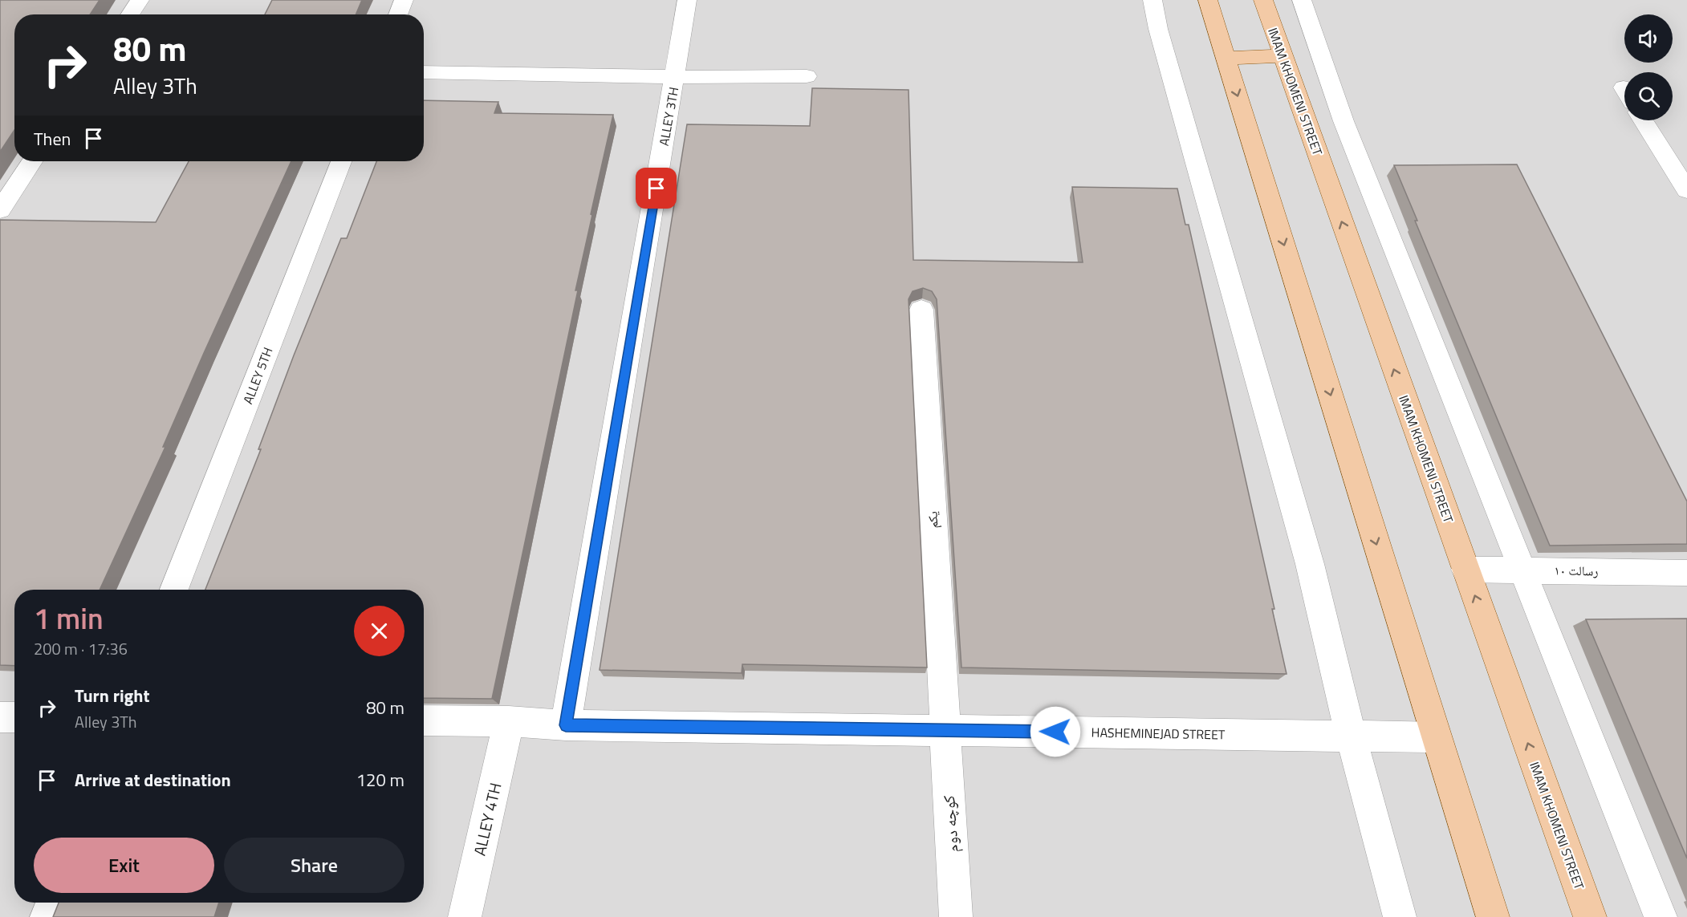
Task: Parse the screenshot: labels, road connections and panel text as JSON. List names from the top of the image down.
{
  "streets": {
    "main road": ["IMAM KHOMENI STREET"],
    "street": [
      "ALLEY 3TH",
      "ALLEY 5TH",
      "یکم",
      "رسالت ۱۰",
      "HASHEMINEJAD STREET",
      "ALLEY 4TH",
      "کوچه دوم"
    ]
  },
  "crossings": [
    ["IMAM KHOMENI STREET", "رسالت ۱۰"],
    ["ALLEY 3TH", "HASHEMINEJAD STREET"],
    ["یکم", "HASHEMINEJAD STREET"],
    ["یکم", "کوچه دوم"],
    ["HASHEMINEJAD STREET", "ALLEY 4TH"],
    ["HASHEMINEJAD STREET", "کوچه دوم"]
  ],
  "page": {
    "turn": ["80 m", "Alley 3Th"],
    "then": "Then",
    "heading": ["1 min", "200 m · 17:36"],
    "list": [
      {
        "name": "Turn right",
        "note": "Alley 3Th",
        "value": "80 m"
      },
      {
        "name": "Arrive at destination",
        "value": "120 m"
      }
    ],
    "buttons": ["Exit", "Share"]
  }
}
